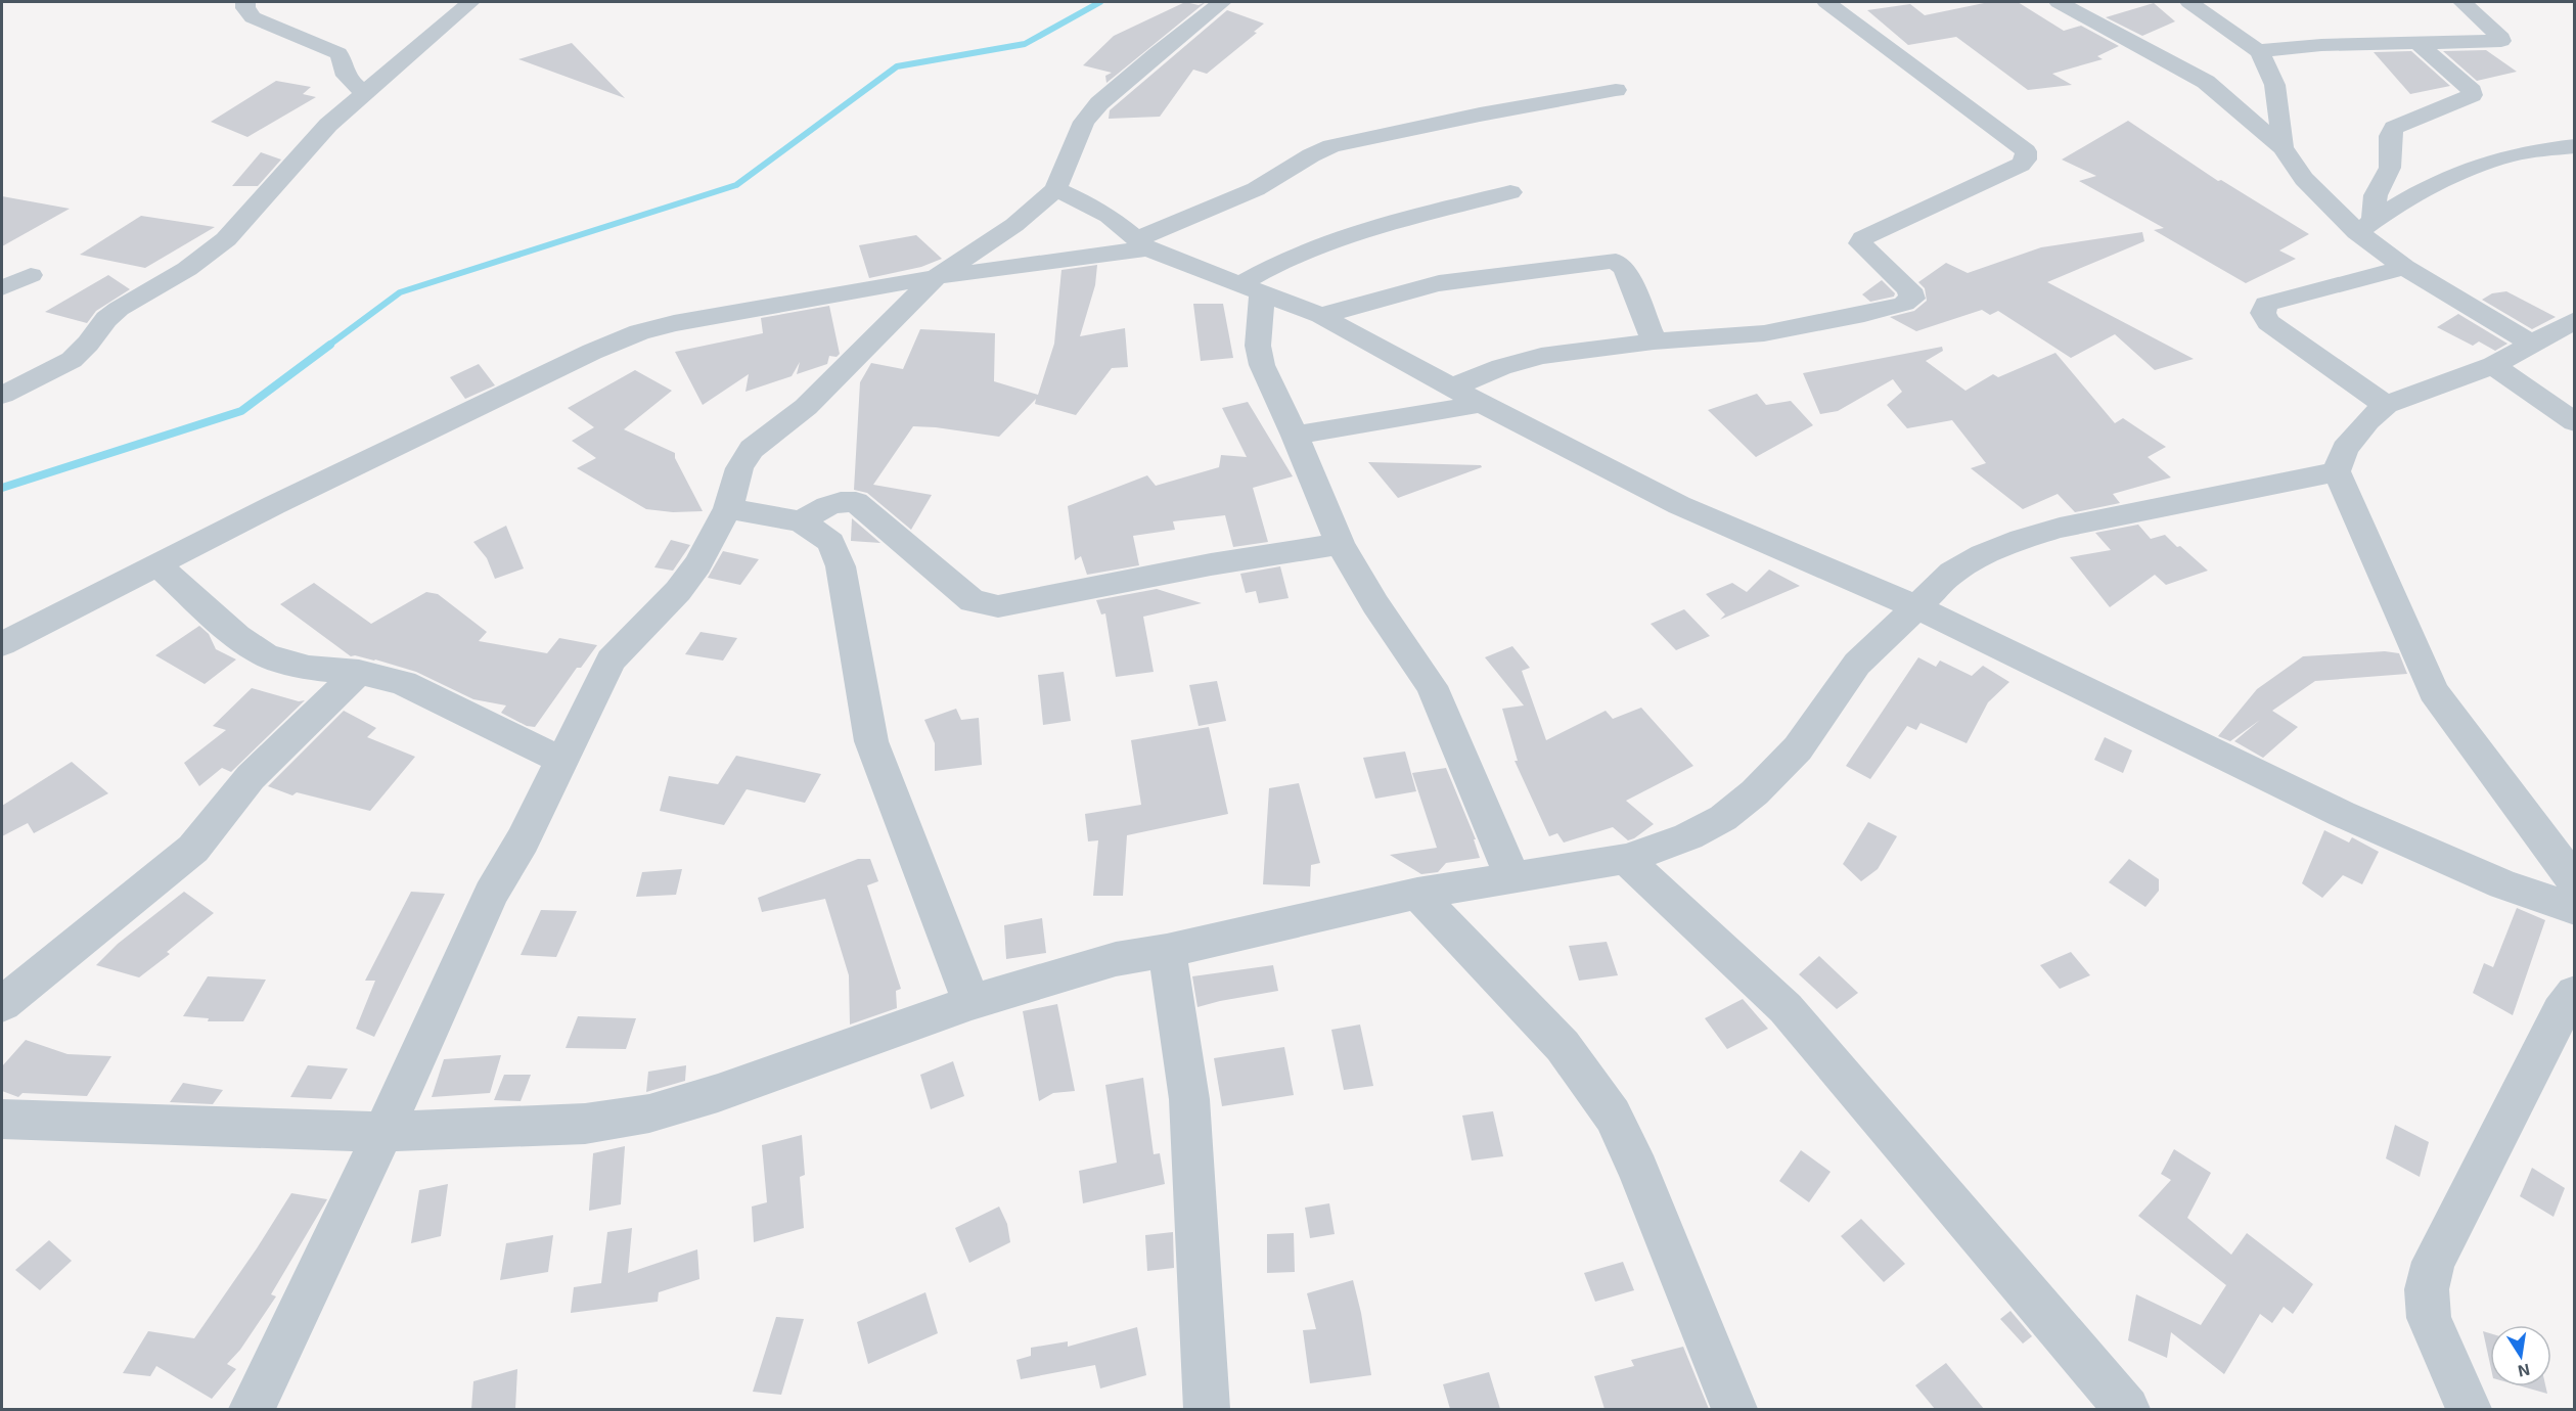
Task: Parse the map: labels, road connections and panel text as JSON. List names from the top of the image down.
{
  "north": "bottom"
}
